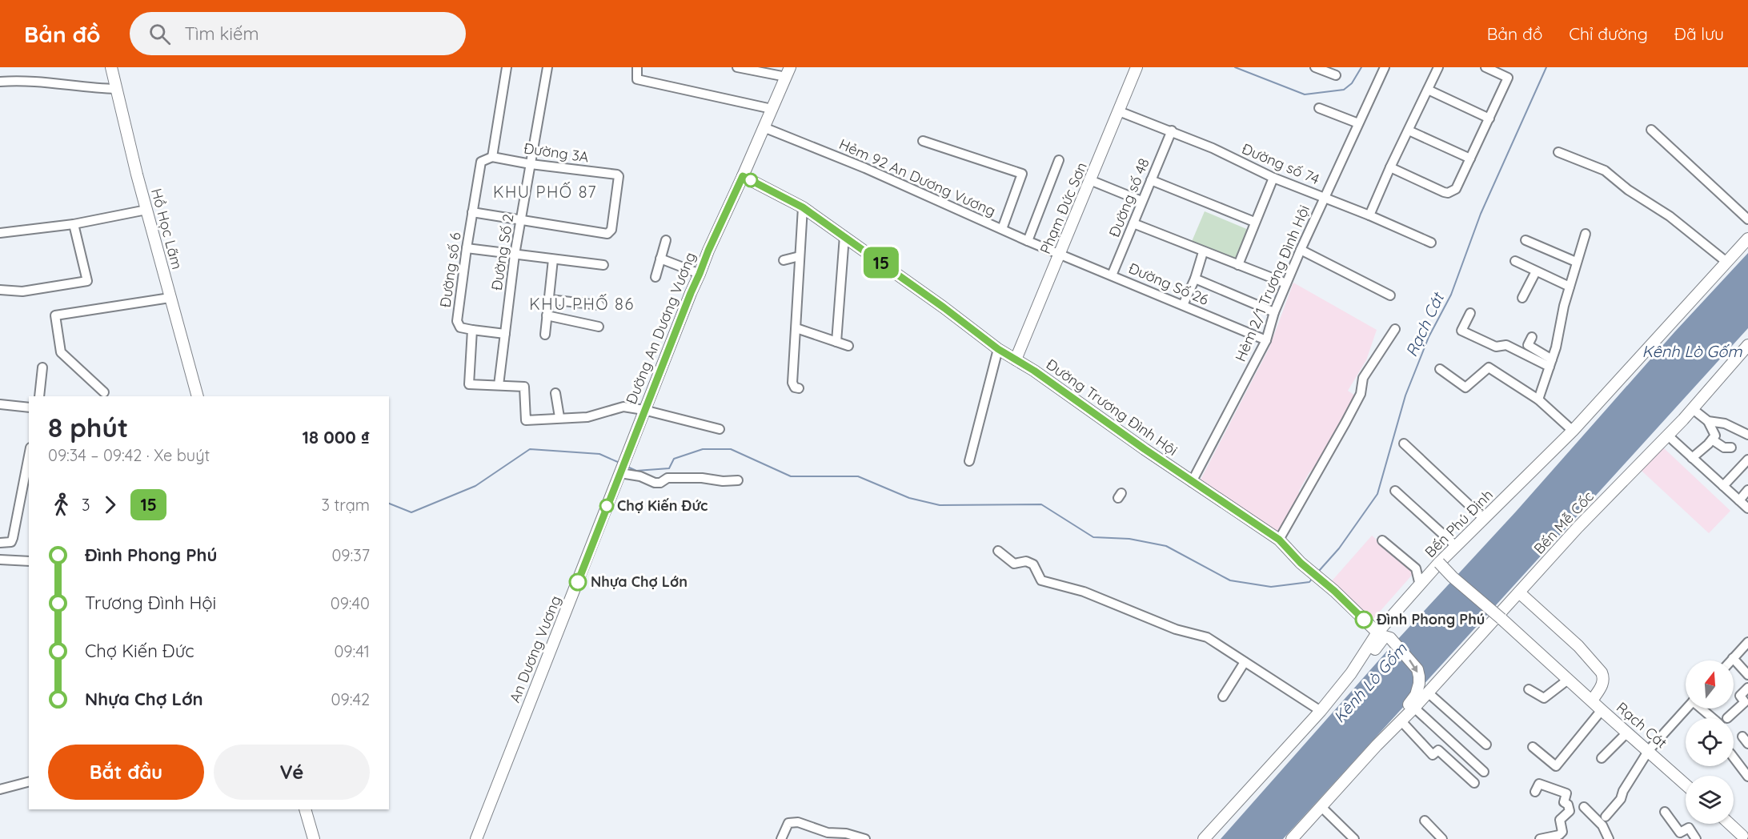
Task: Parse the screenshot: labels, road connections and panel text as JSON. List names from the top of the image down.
{
  "streets": {
    "street": [
      "Đường 3A",
      "Đường số 74",
      "Hẻm 92 An Dương Vương",
      "Đường số 48",
      "Phạm Đức Sơn",
      "Hồ Học Lãm",
      "Đường Số 2",
      "Đường số 6",
      "Hẻm 2/1 Trương Đình Hội",
      "Đường Số 26",
      "Đường An Dương Vương",
      "Đường Trương Đình Hội",
      "Bến Mễ Cốc",
      "Bến Phú Định",
      "An Dương Vương",
      "Rạch Cát"
    ]
  },
  "crossings": [
    ["Đường 3A", "Đường Số 2"],
    ["Đường 3A", "Đường số 6"],
    ["Đường số 74", "Đường số 48"],
    ["Đường số 74", "Phạm Đức Sơn"],
    ["Đường số 74", "Hẻm 2/1 Trương Đình Hội"],
    ["Hẻm 92 An Dương Vương", "Phạm Đức Sơn"],
    ["Hẻm 92 An Dương Vương", "Đường Số 26"],
    ["Hẻm 92 An Dương Vương", "Đường An Dương Vương"],
    ["Đường số 48", "Phạm Đức Sơn"],
    ["Đường số 48", "Đường Số 26"],
    ["Phạm Đức Sơn", "Đường Số 26"],
    ["Phạm Đức Sơn", "Đường Trương Đình Hội"],
    ["Hẻm 2/1 Trương Đình Hội", "Đường Số 26"],
    ["Hẻm 2/1 Trương Đình Hội", "Đường Trương Đình Hội"],
    ["Đường An Dương Vương", "Đường Trương Đình Hội"],
    ["Đường An Dương Vương", "An Dương Vương"],
    ["Đường Trương Đình Hội", "Bến Phú Định"],
    ["Bến Phú Định", "Rạch Cát"]
  ],
  "districts": ["KHU PHỐ 87", "KHU PHỐ 86"],
  "water": ["Rạch Cát", "Kênh Lò Gốm"],
  "places": ["Chợ Kiến Đức", "Nhựa Chợ Lớn", "Đình Phong Phú"],
  "lines": ["bus line 15"],
  "north": "top",
  "page": {
    "header": "Bản đồ",
    "search": "Tìm kiếm",
    "nav": ["Bản đồ", "Chỉ đường", "Đã lưu"],
    "on_map": "15",
    "heading": ["8 phút", "09:34 – 09:42 · Xe buýt", "18 000 ₫"],
    "legs": ["3", "15", "3 trạm"],
    "list": [
      {
        "name": "Đình Phong Phú",
        "value": "09:37"
      },
      {
        "name": "Trương Đình Hội",
        "value": "09:40"
      },
      {
        "name": "Chợ Kiến Đức",
        "value": "09:41"
      },
      {
        "name": "Nhựa Chợ Lớn",
        "value": "09:42"
      }
    ],
    "buttons": ["Bắt đầu", "Vé"]
  }
}
